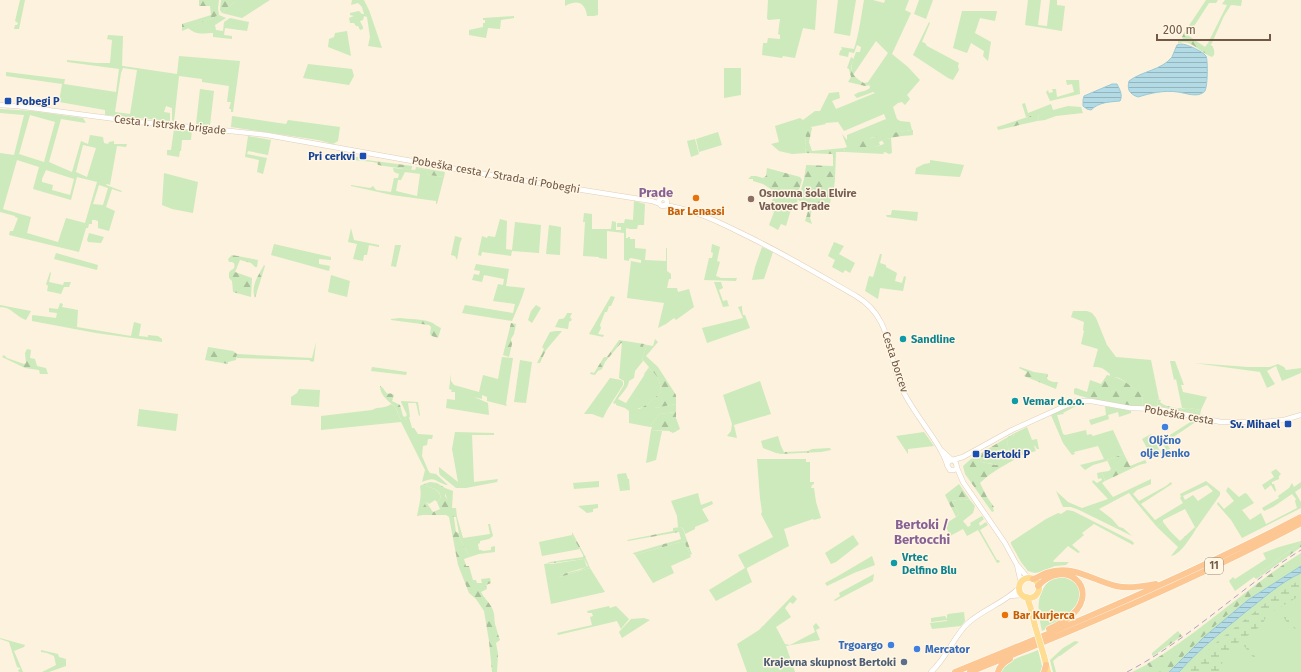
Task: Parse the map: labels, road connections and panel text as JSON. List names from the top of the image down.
{
  "streets": {
    "highway": ["11"],
    "street": [
      "Cesta I. Istrske brigade",
      "Pobeška cesta / Strada di Pobeghi",
      "Cesta borcev",
      "Pobeška cesta"
    ]
  },
  "crossings": [
    ["Cesta I. Istrske brigade", "Pobeška cesta / Strada di Pobeghi"],
    ["Pobeška cesta / Strada di Pobeghi", "Cesta borcev"],
    ["Cesta borcev", "Pobeška cesta"]
  ],
  "districts": ["Prade", "Bertoki / Bertocchi"],
  "places": {
    "transit": [
      "Pobegi P",
      "Pri cerkvi",
      "Sv. Mihael",
      "Bertoki P"
    ],
    "other": [
      "Bar Lenassi",
      "Osnovna šola Elvire Vatovec Prade",
      "Sandline",
      "Vemar d.o.o.",
      "Oljčno olje Jenko",
      "Vrtec Delfino Blu",
      "Bar Kurjerca",
      "Trgoargo",
      "Mercator",
      "Krajevna skupnost Bertoki"
    ]
  },
  "scale_bar": "200 m"
}
